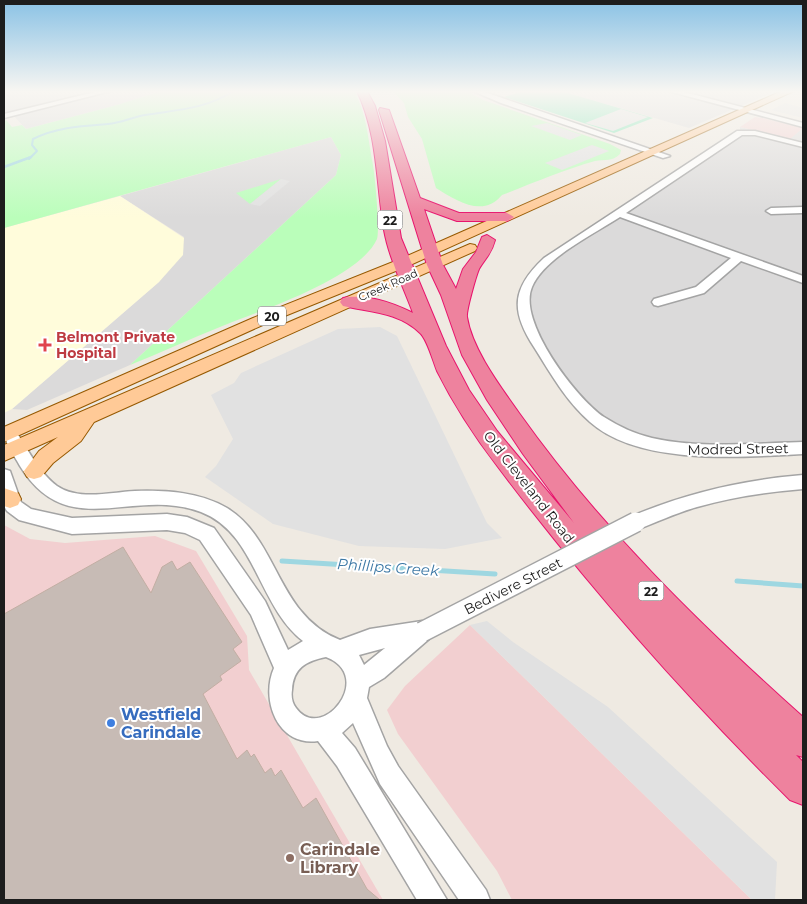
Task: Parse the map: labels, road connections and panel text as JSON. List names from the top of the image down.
{
  "streets": {
    "highway": ["22", "Old Cleveland Road"],
    "main road": ["Creek Road", "20"],
    "street": ["Modred Street", "Bedivere Street"]
  },
  "crossings": [
    ["Creek Road", "Old Cleveland Road"]
  ],
  "water": ["Phillips Creek"],
  "places": {
    "health": ["Belmont Private Hospital"],
    "other": ["Westfield Carindale", "Carindale Library"]
  }
}
